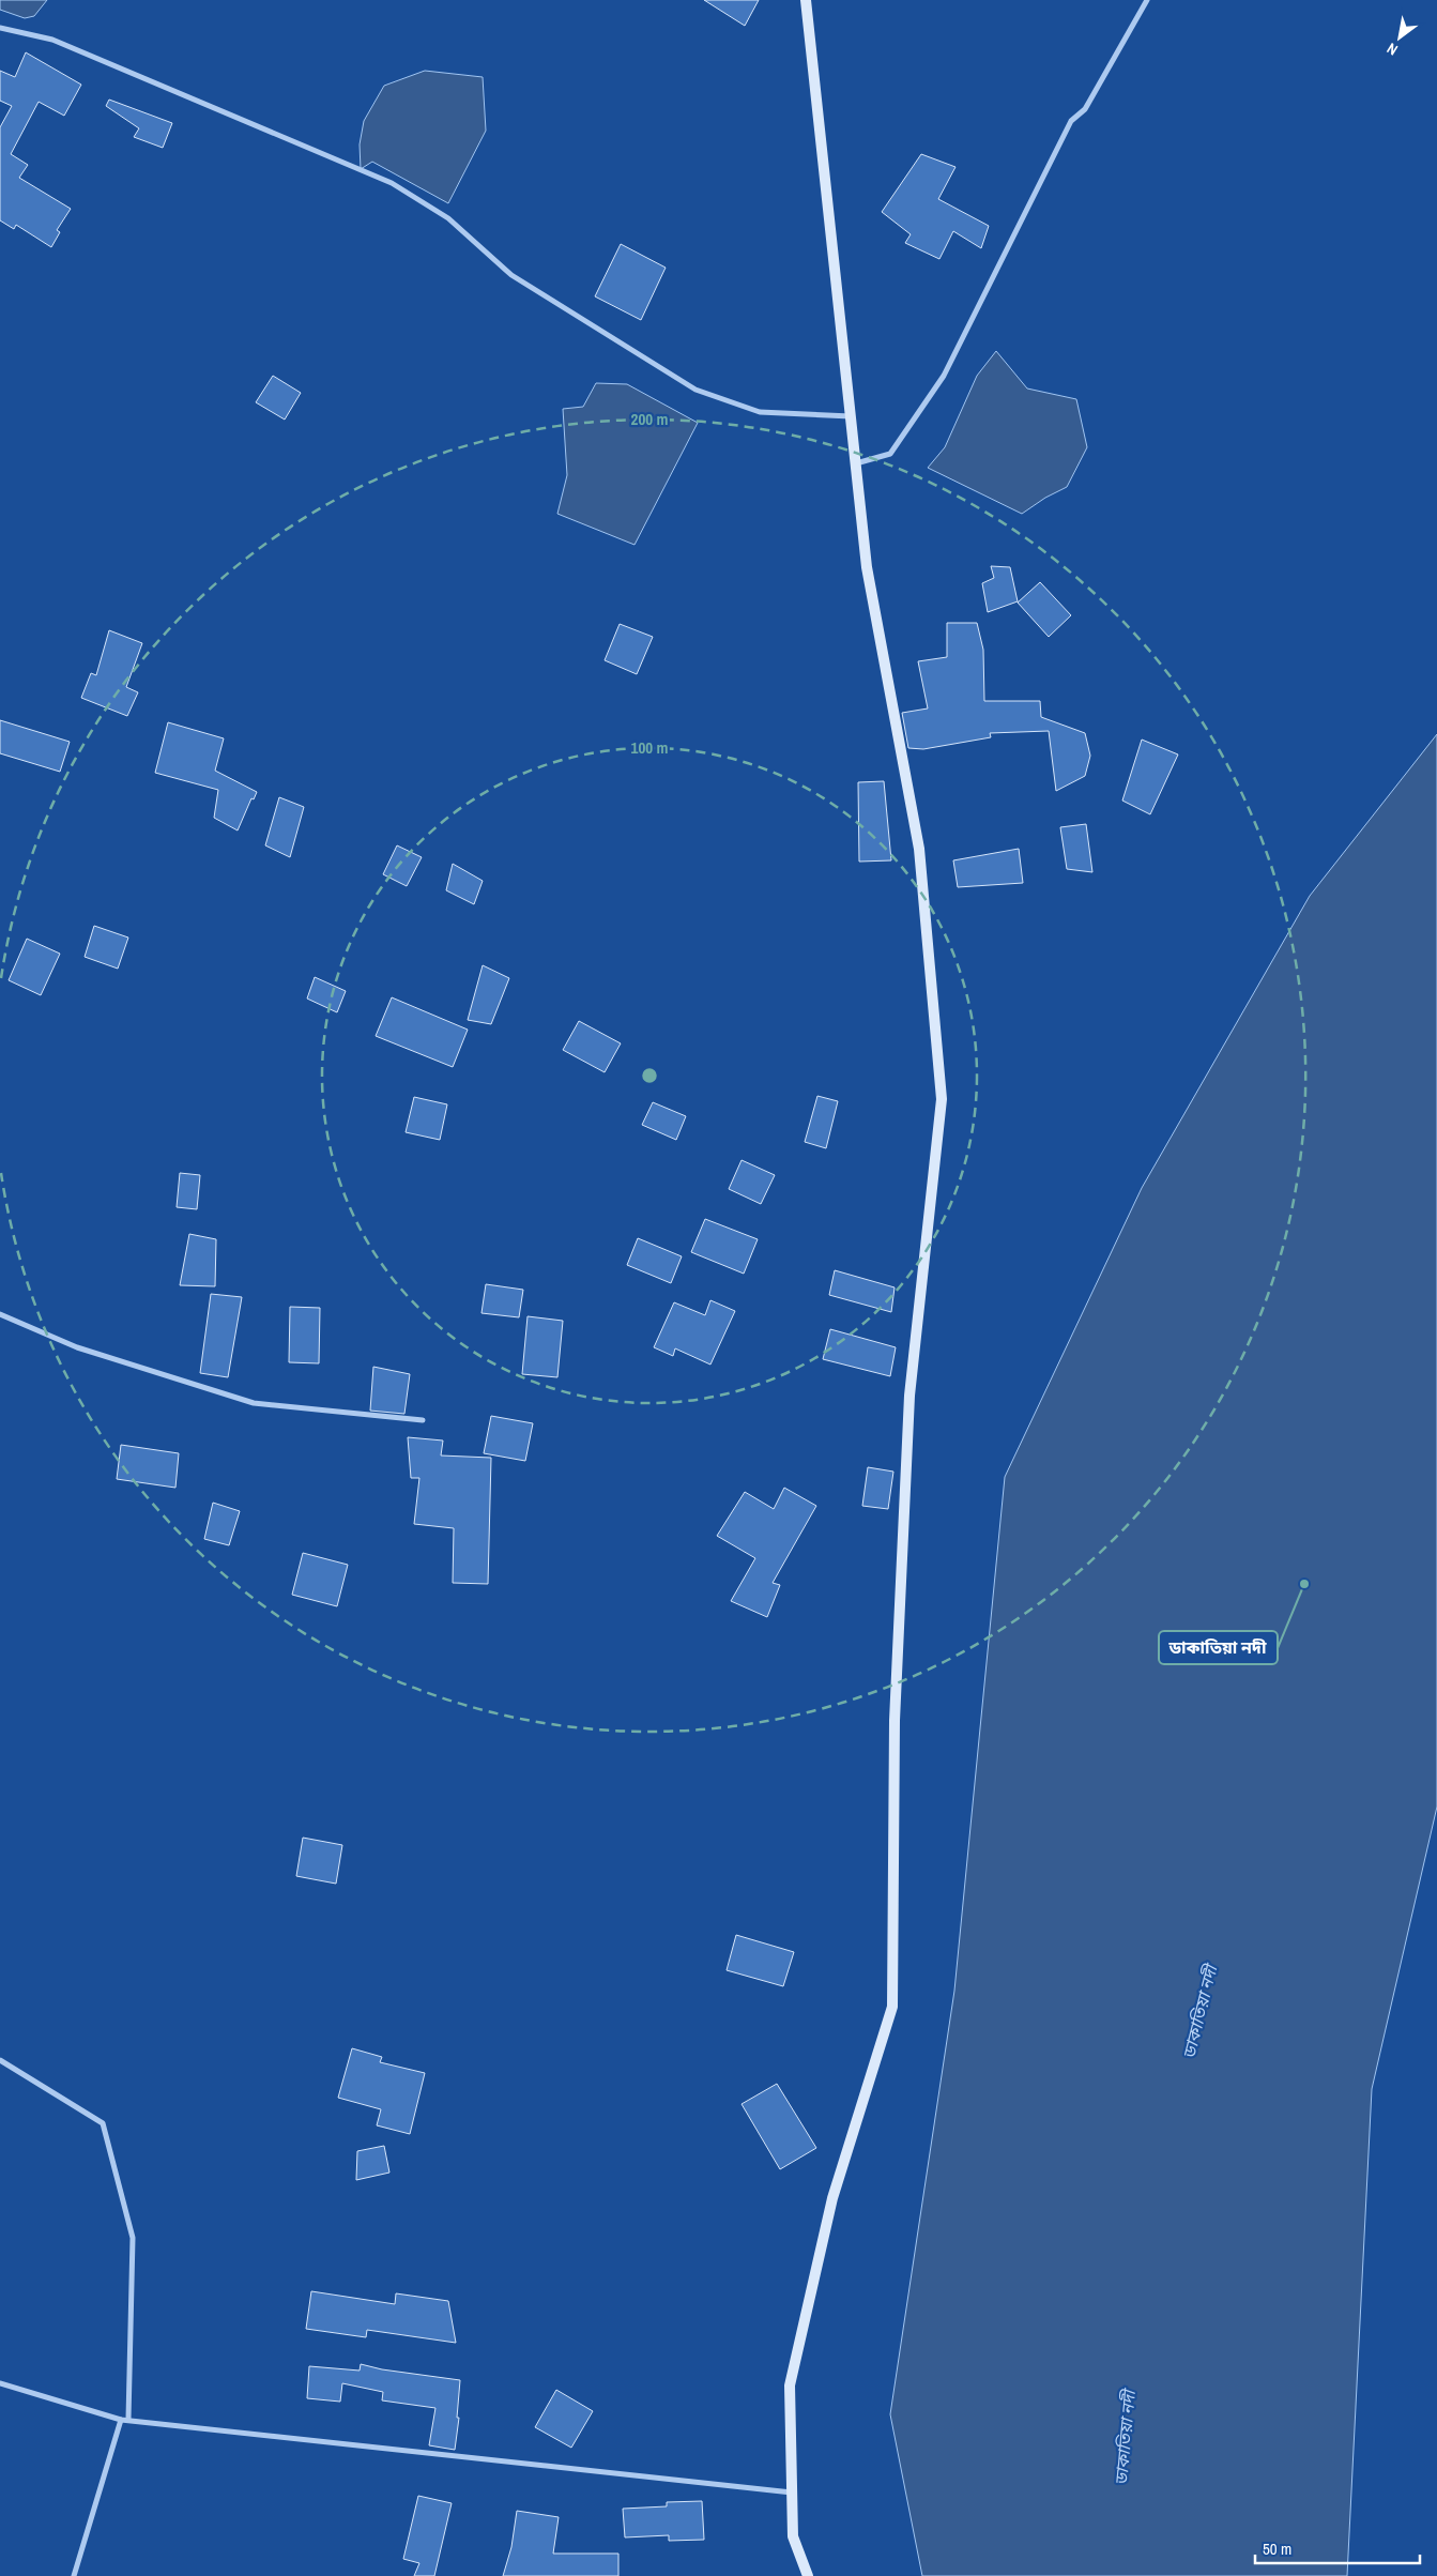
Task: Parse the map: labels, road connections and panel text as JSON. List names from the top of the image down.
{
  "water": ["ডাকাতিয়া নদী"],
  "places": ["ডাকাতিয়া নদী"],
  "scale_bar": "50 m",
  "north": "bottom left",
  "rings": ["200 m", "100 m"]
}
